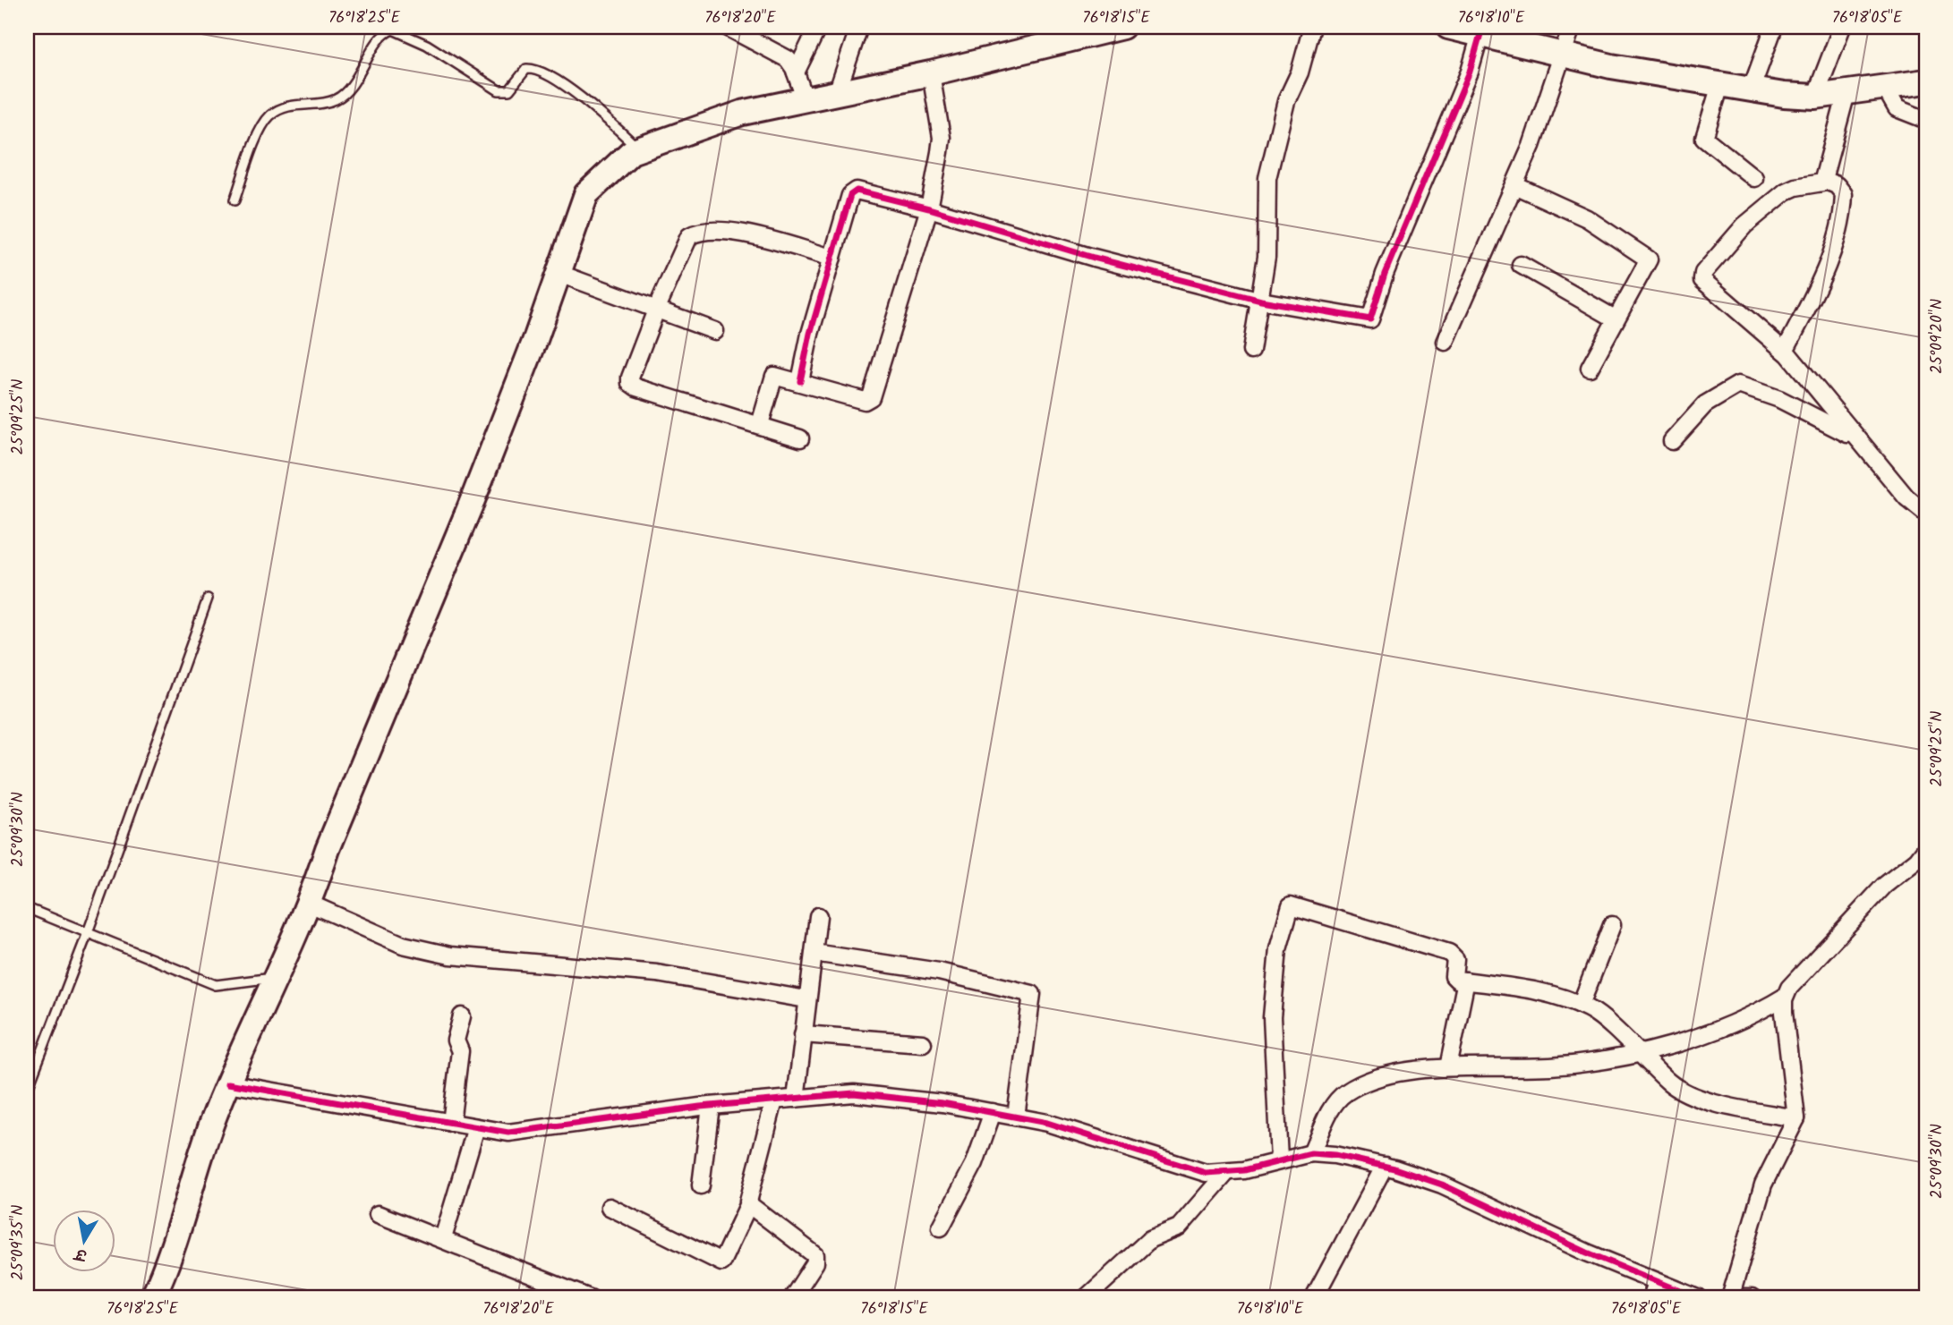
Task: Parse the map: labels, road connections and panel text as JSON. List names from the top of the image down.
{
  "north": "bottom",
  "coordinates": [
    "76°18'25\"E",
    "76°18'20\"E",
    "76°18'15\"E",
    "76°18'10\"E",
    "76°18'05\"E",
    "25°09'20\"N",
    "25°09'25\"N",
    "25°09'30\"N",
    "25°09'35\"N"
  ]
}
